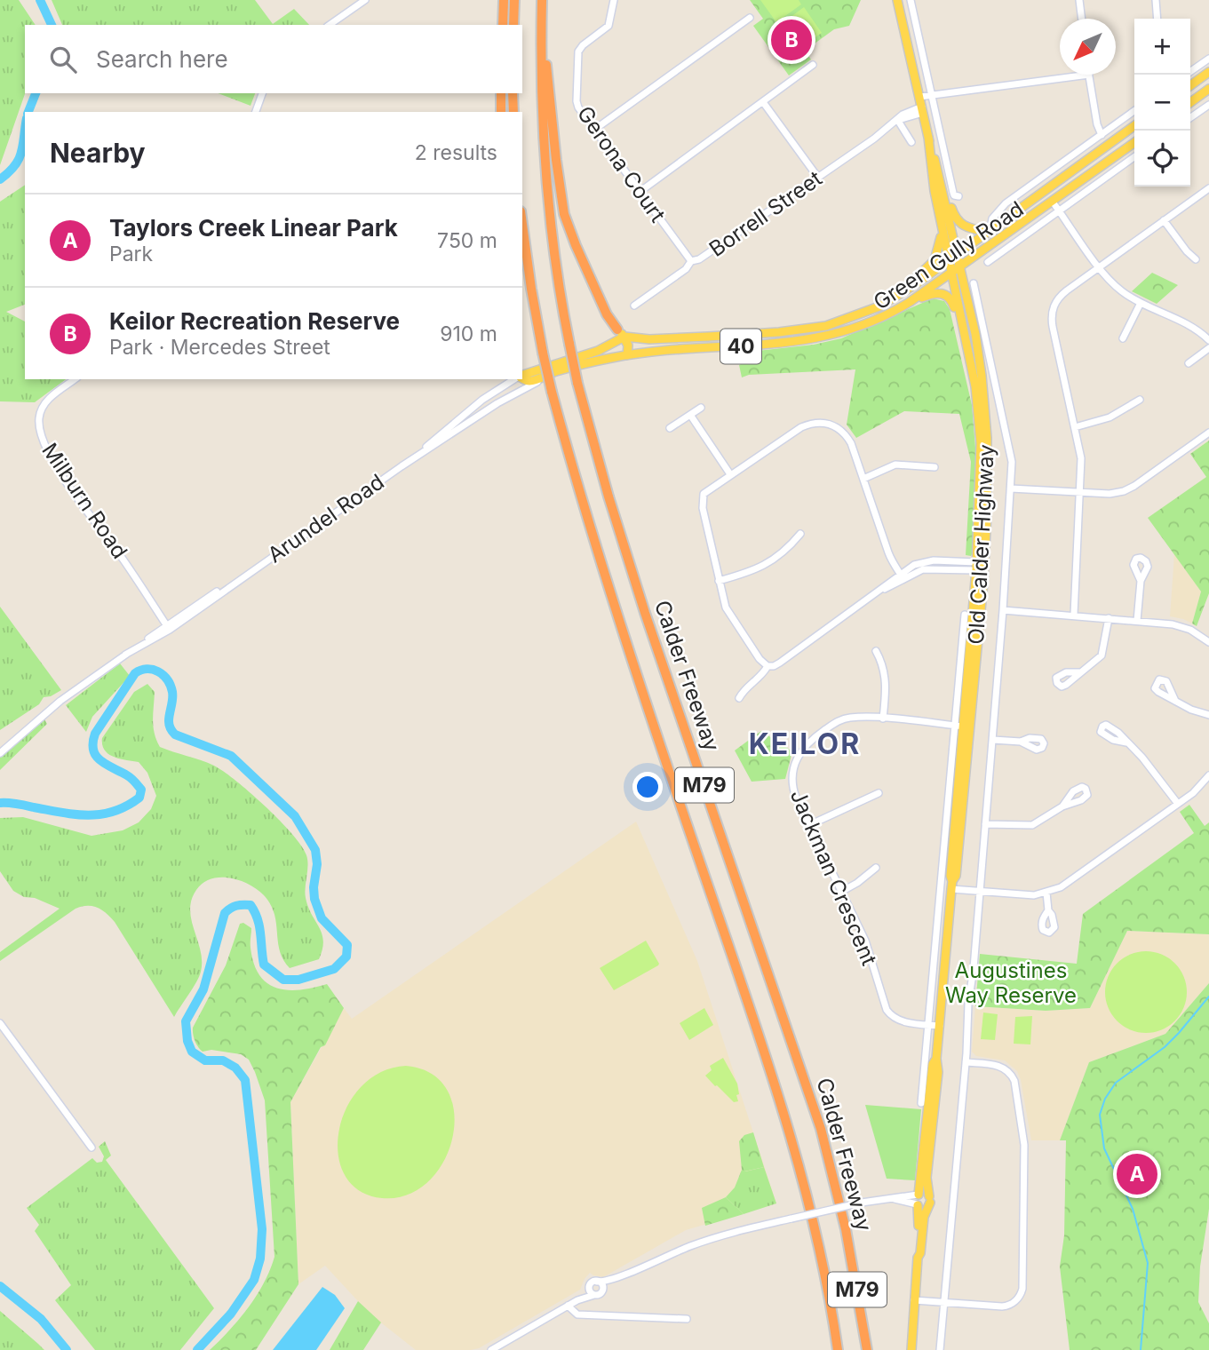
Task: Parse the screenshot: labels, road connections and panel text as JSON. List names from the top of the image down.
{
  "streets": {
    "highway": ["Calder Freeway", "M79"],
    "main road": ["Green Gully Road", "40", "Old Calder Highway"],
    "street": [
      "Gerona Court",
      "Borrell Street",
      "Milburn Road",
      "Arundel Road",
      "Jackman Crescent"
    ]
  },
  "crossings": [
    ["Gerona Court", "Borrell Street"],
    ["Borrell Street", "Old Calder Highway"],
    ["Green Gully Road", "Arundel Road"],
    ["Green Gully Road", "Old Calder Highway"],
    ["Milburn Road", "Arundel Road"],
    ["Old Calder Highway", "Jackman Crescent"]
  ],
  "districts": ["KEILOR"],
  "parks": ["Augustines Way Reserve"],
  "north": "bottom left",
  "page": {
    "pins": ["B", "A"],
    "map_buttons": ["+", "−"],
    "search": "Search here",
    "heading": ["Nearby", "2 results"],
    "list": [
      {
        "mark": "A",
        "name": "Taylors Creek Linear Park",
        "note": "Park",
        "value": "750 m"
      },
      {
        "mark": "B",
        "name": "Keilor Recreation Reserve",
        "note": "Park · Mercedes Street",
        "value": "910 m"
      }
    ]
  }
}
